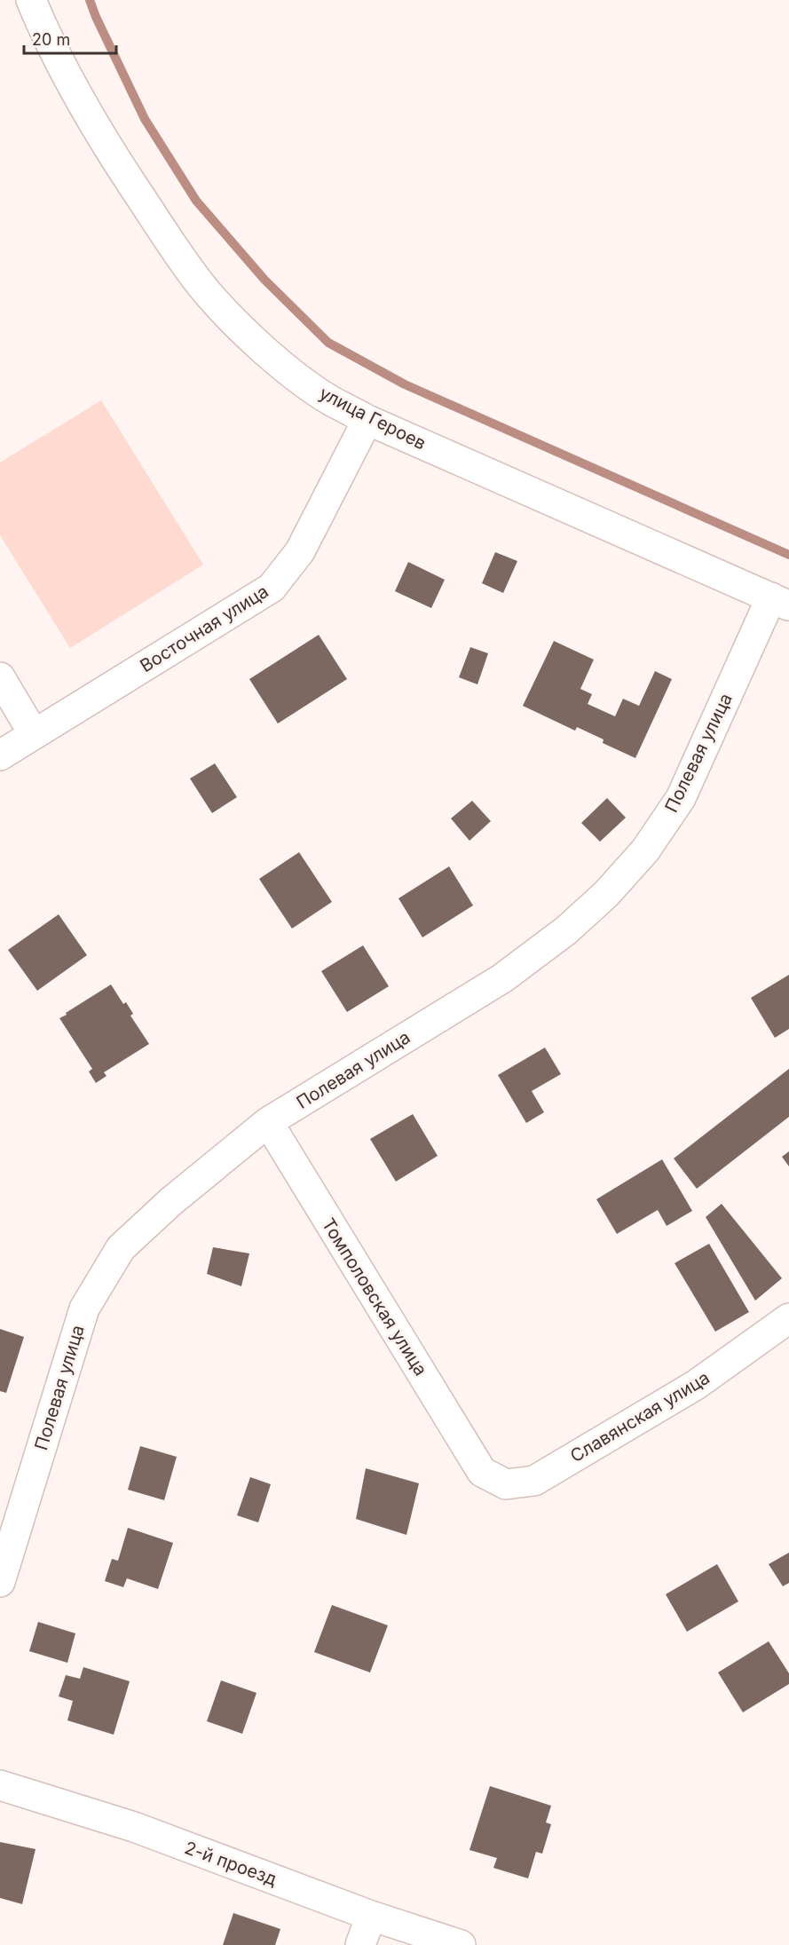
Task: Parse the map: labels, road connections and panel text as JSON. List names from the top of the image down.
{
  "streets": {
    "street": [
      "улица Героев",
      "Восточная улица",
      "Полевая улица",
      "Томполовская улица",
      "Славянская улица",
      "2-й проезд"
    ]
  },
  "crossings": [
    ["улица Героев", "Восточная улица"],
    ["улица Героев", "Полевая улица"],
    ["Полевая улица", "Томполовская улица"],
    ["Томполовская улица", "Славянская улица"]
  ],
  "scale_bar": "20 m"
}
